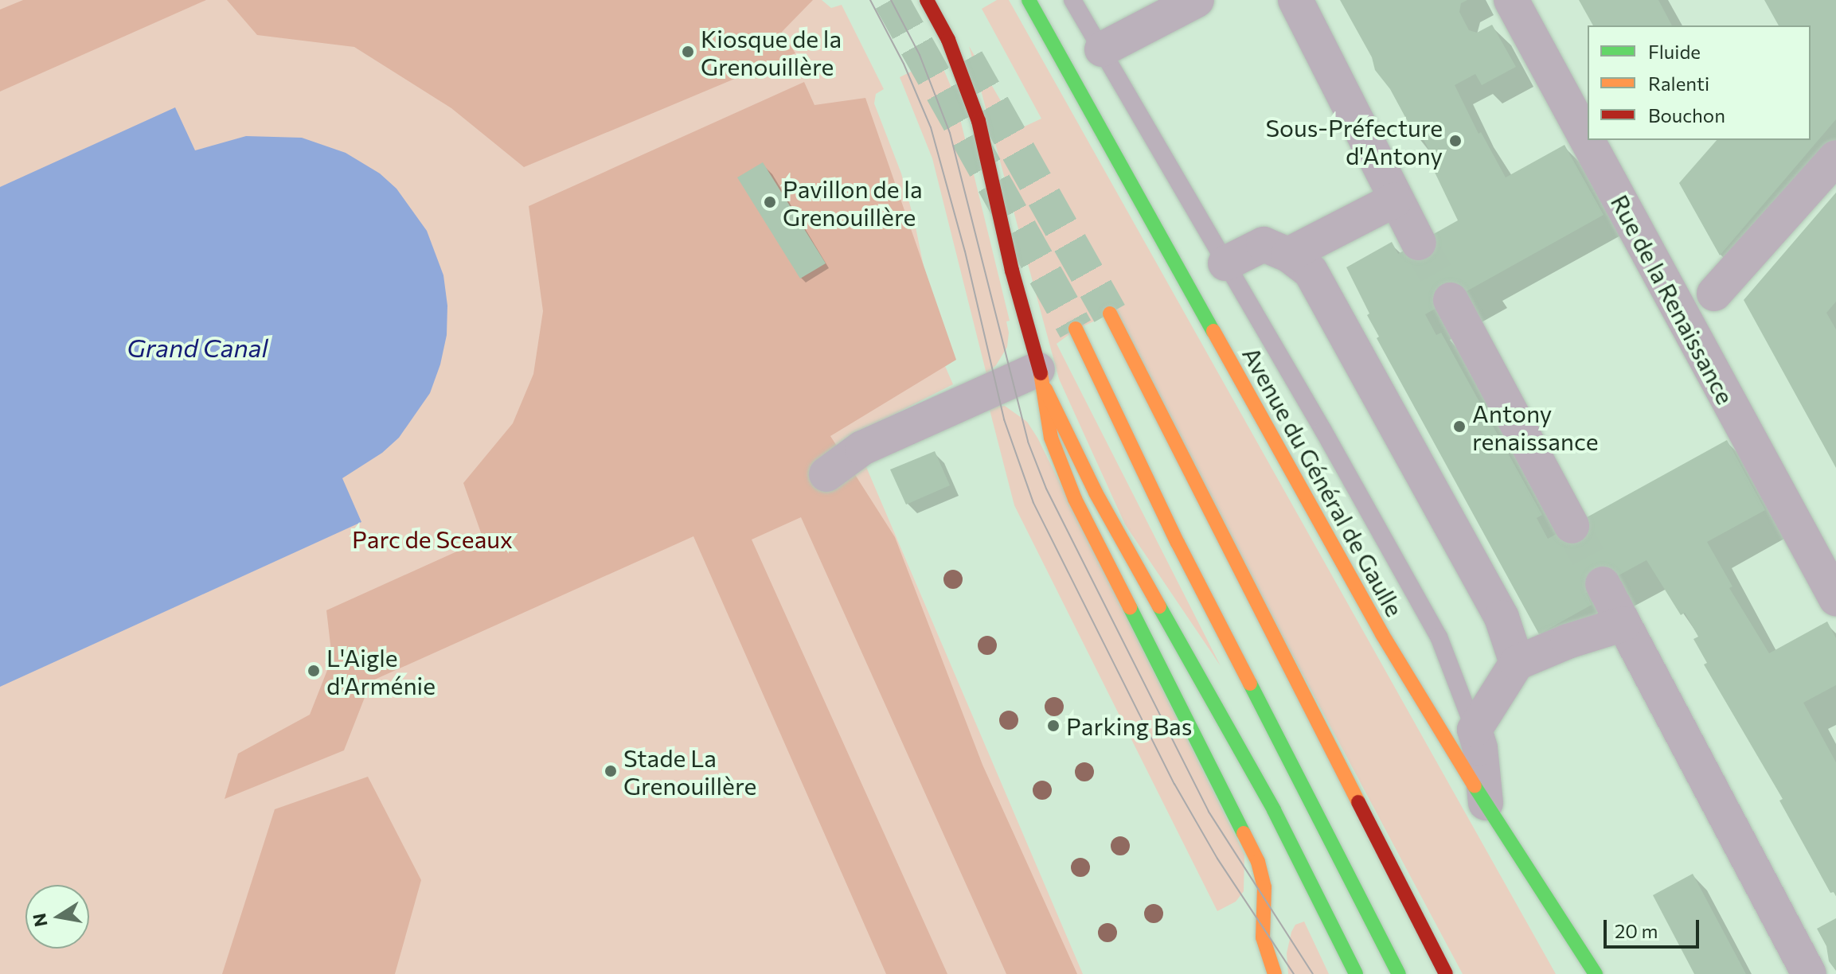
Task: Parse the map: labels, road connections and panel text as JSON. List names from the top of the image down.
{
  "streets": {
    "main road": ["Avenue du Général de Gaulle"],
    "street": ["Rue de la Renaissance"]
  },
  "water": ["Grand Canal"],
  "parks": ["Parc de Sceaux"],
  "places": [
    "Kiosque de la Grenouillère",
    "Sous-Préfecture d'Antony",
    "Pavillon de la Grenouillère",
    "Antony renaissance",
    "L'Aigle d'Arménie",
    "Parking Bas",
    "Stade La Grenouillère"
  ],
  "legend": ["Fluide", "Ralenti", "Bouchon"],
  "scale_bar": "20 m",
  "north": "left"
}
